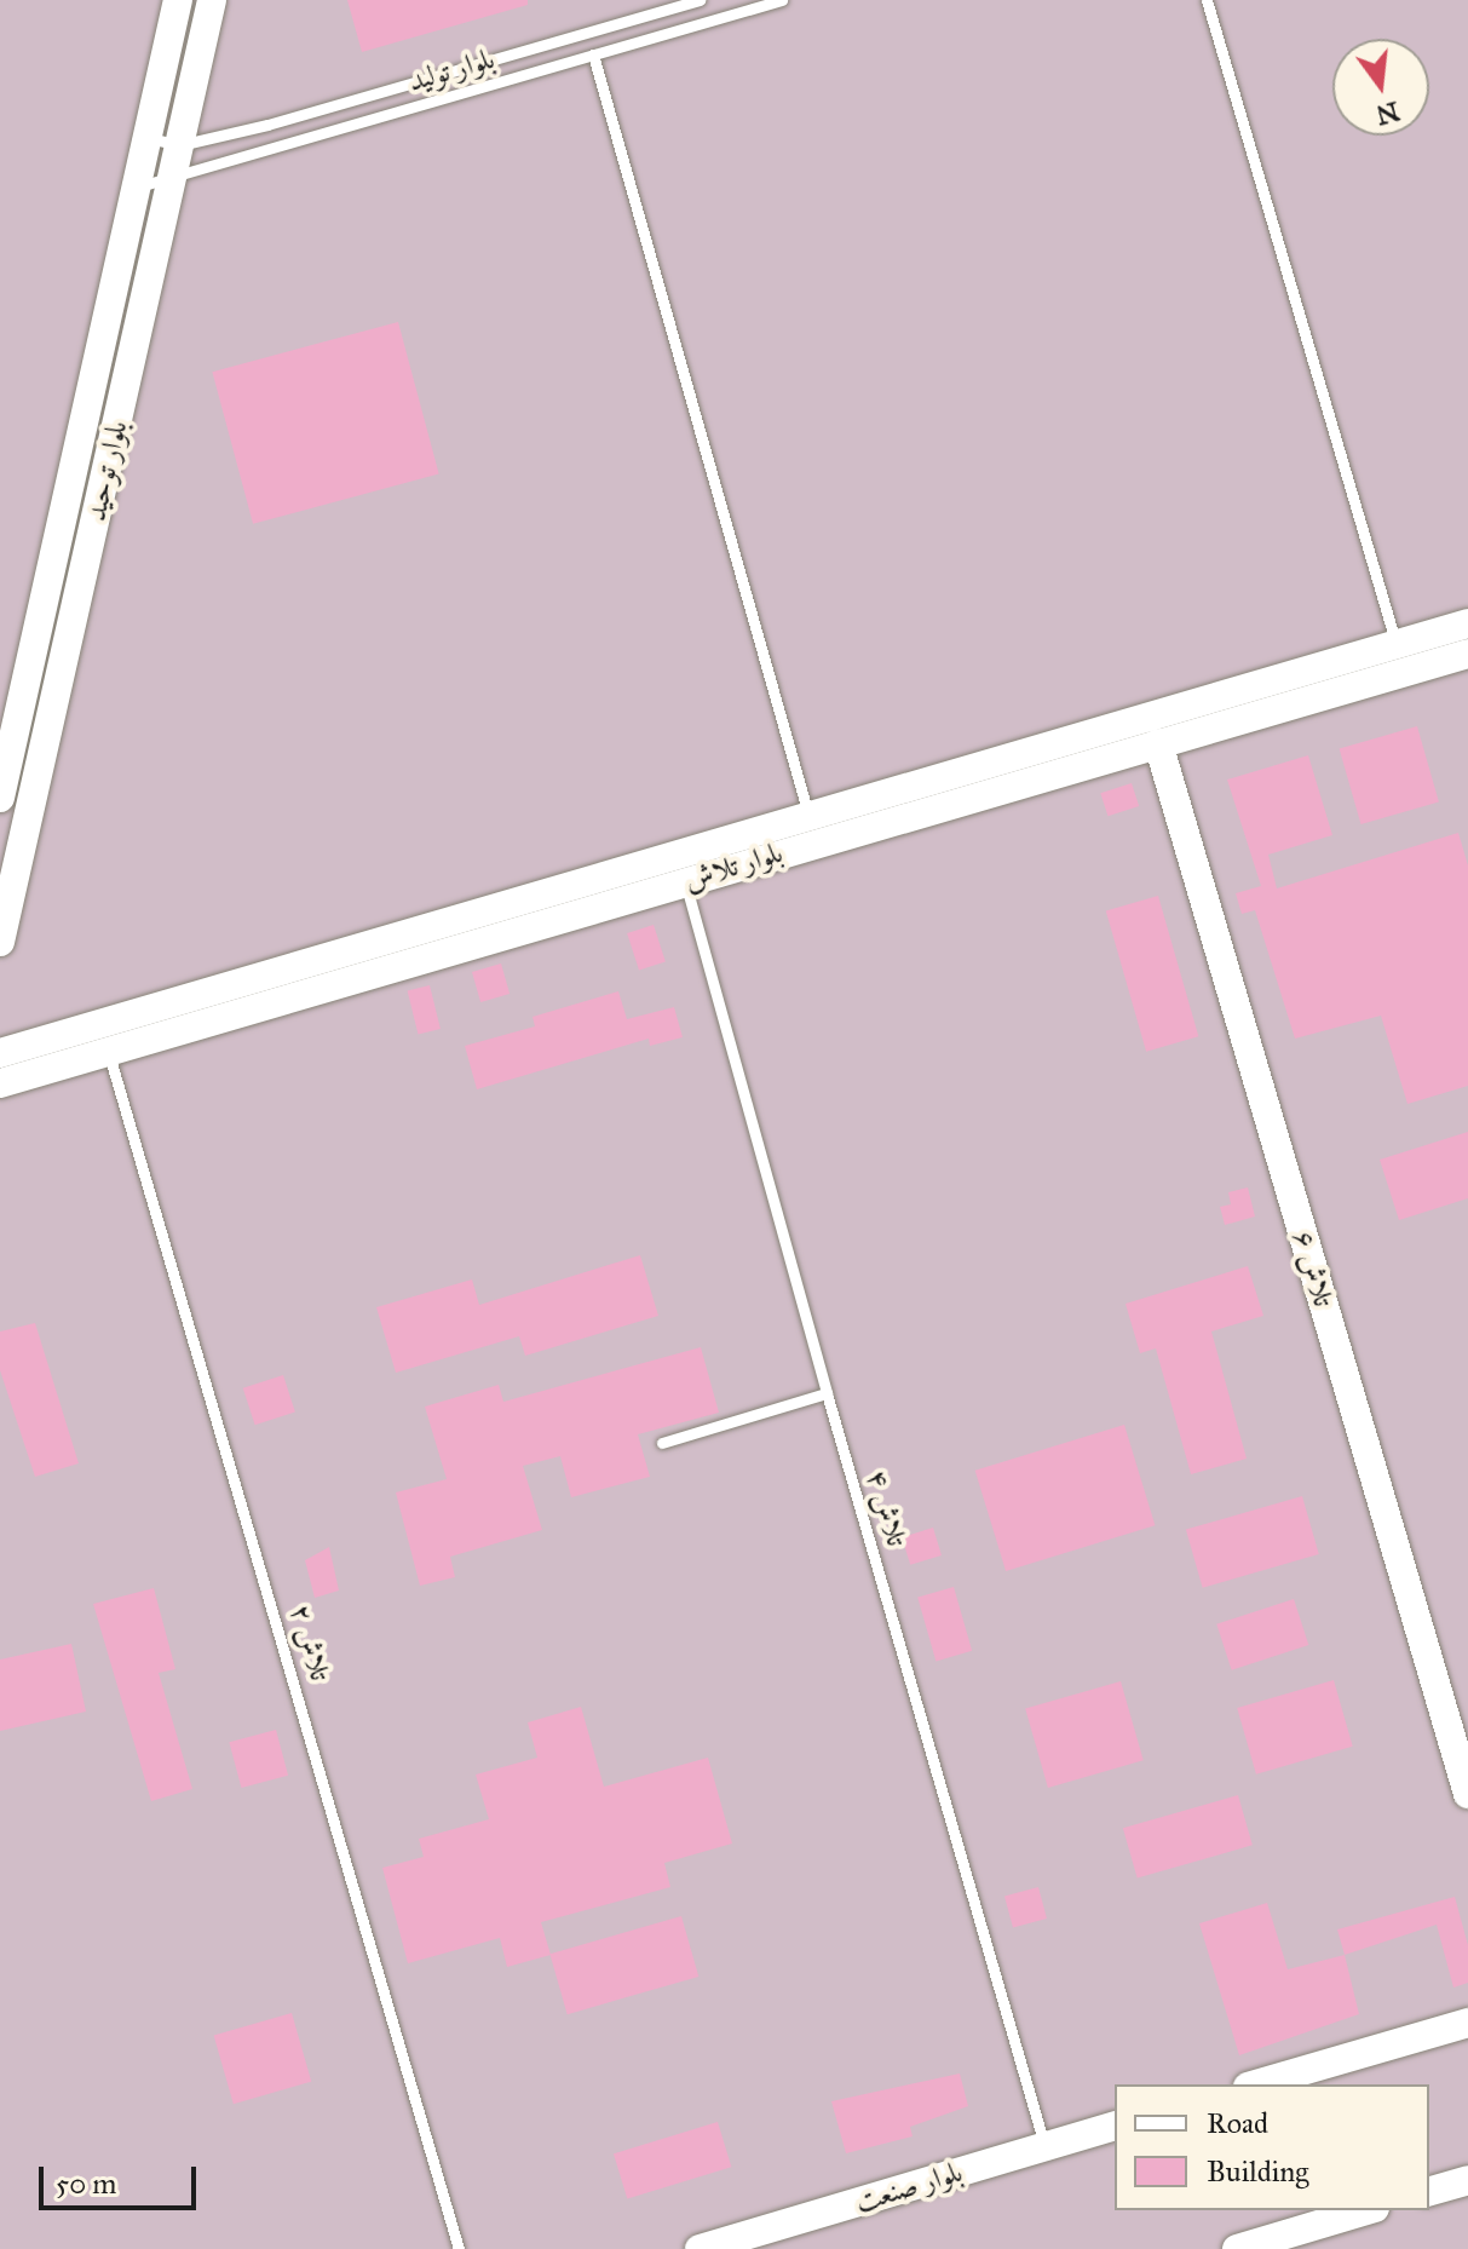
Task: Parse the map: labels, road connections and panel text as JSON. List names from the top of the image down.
{
  "streets": {
    "street": [
      "بلوار توحید",
      "بلوار تلاش",
      "تلاش ۶",
      "بلوار صنعت"
    ],
    "lane": ["بلوار تولید", "تلاش ۴", "تلاش ۲"]
  },
  "crossings": [
    ["بلوار تولید", "بلوار توحید"],
    ["بلوار تلاش", "تلاش ۶"],
    ["بلوار تلاش", "تلاش ۴"],
    ["بلوار تلاش", "تلاش ۲"],
    ["تلاش ۴", "بلوار صنعت"]
  ],
  "legend": ["Road", "Building"],
  "scale_bar": "50 m",
  "north": "bottom"
}
